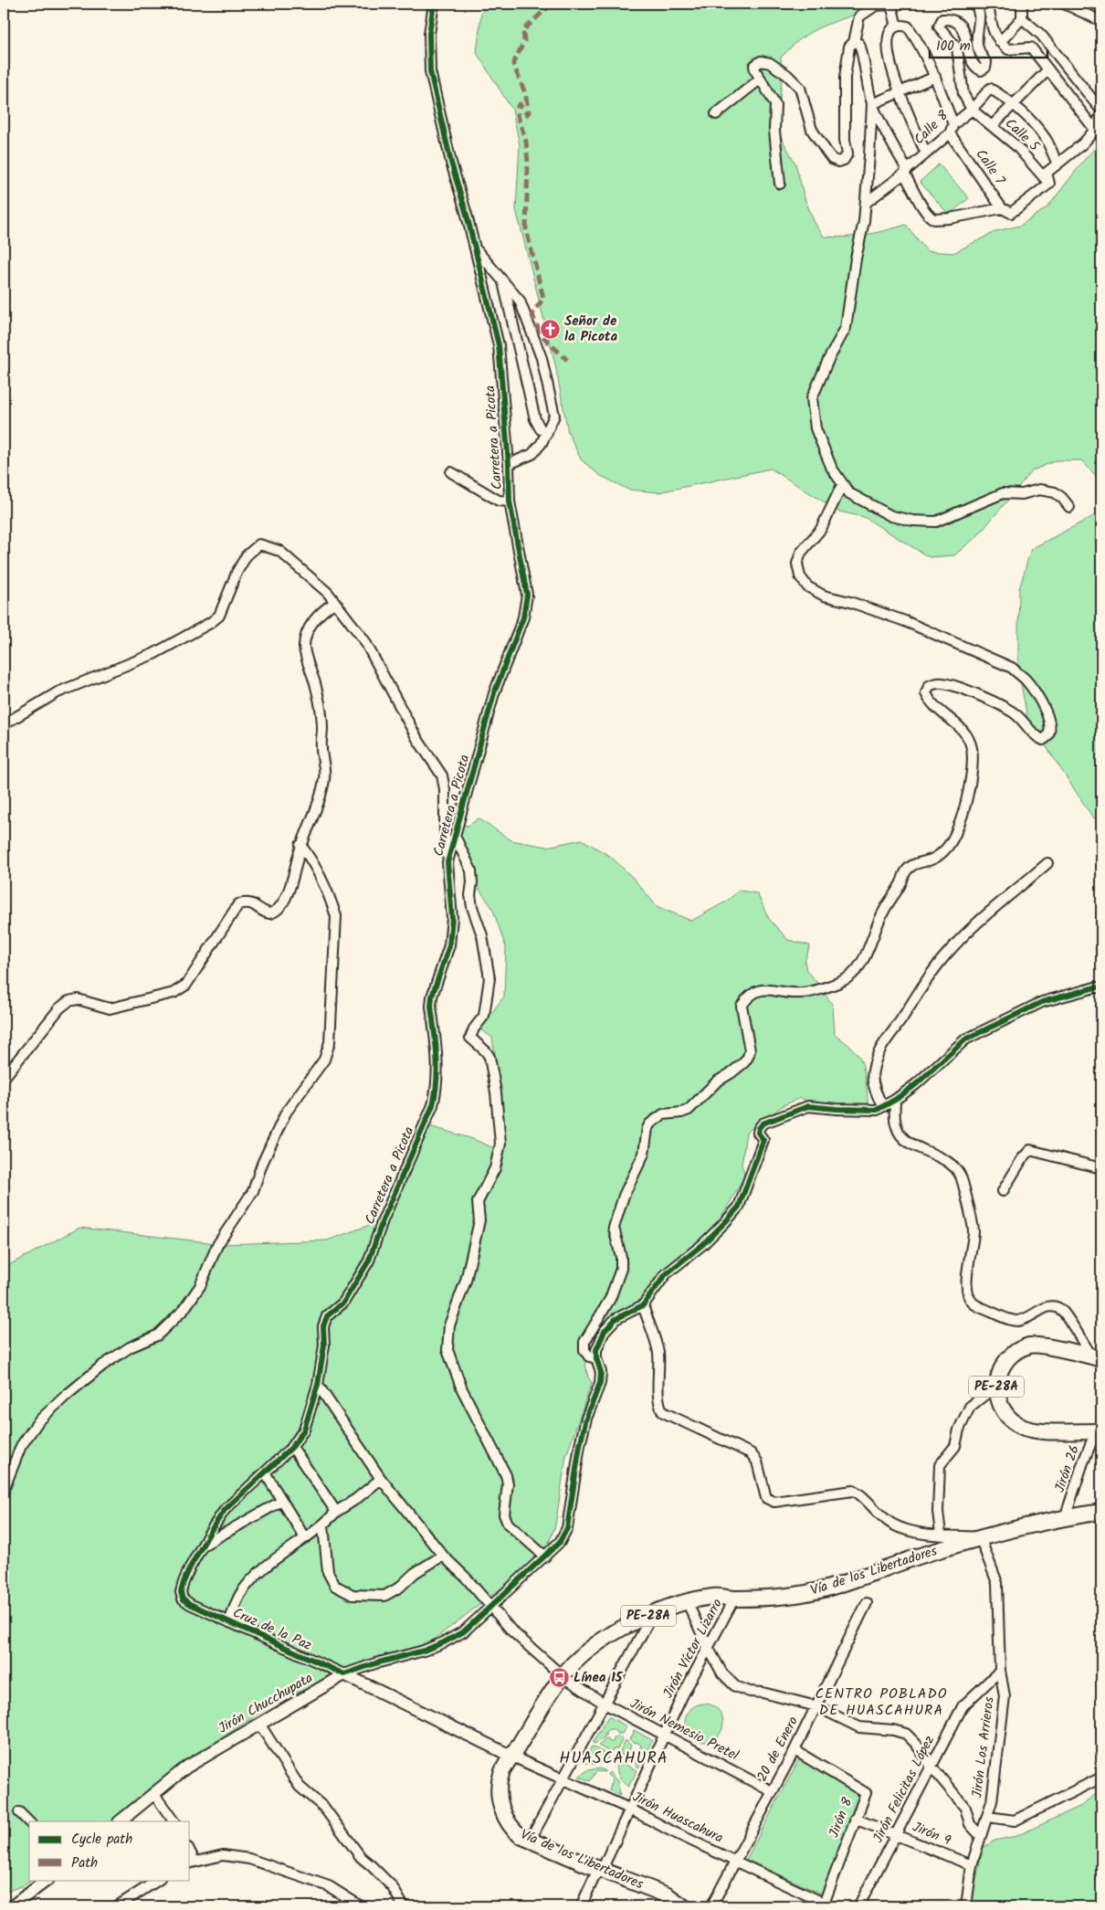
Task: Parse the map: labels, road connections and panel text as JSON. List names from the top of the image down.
{
  "streets": {
    "highway": ["PE-28A", "Vía de los Libertadores"],
    "street": [
      "Calle 8",
      "Calle 5",
      "Calle 7",
      "Carretera a Picota",
      "Jirón 26",
      "Cruz de la Paz",
      "Jirón Víctor Lizarro",
      "Jirón Chucchupata",
      "Jirón Nemesio Pretel",
      "Jirón Los Arrieros",
      "20 de Enero",
      "Jirón Felicitas López",
      "Jirón Huascahura",
      "Jirón 8",
      "Jirón 9"
    ]
  },
  "crossings": [
    ["Calle 8", "Calle 5"],
    ["Calle 8", "Calle 7"],
    ["Calle 5", "Calle 7"],
    ["Carretera a Picota", "Cruz de la Paz"],
    ["Carretera a Picota", "Jirón Nemesio Pretel"],
    ["PE-28A", "Jirón 26"],
    ["Jirón 26", "Vía de los Libertadores"],
    ["Vía de los Libertadores", "Jirón Víctor Lizarro"],
    ["Vía de los Libertadores", "Jirón Nemesio Pretel"],
    ["Vía de los Libertadores", "Jirón Los Arrieros"],
    ["Vía de los Libertadores", "Jirón Huascahura"],
    ["Cruz de la Paz", "Jirón Chucchupata"],
    ["Jirón Víctor Lizarro", "Jirón Nemesio Pretel"],
    ["Jirón Víctor Lizarro", "Jirón Huascahura"],
    ["Jirón Nemesio Pretel", "20 de Enero"],
    ["Jirón Los Arrieros", "Jirón Felicitas López"],
    ["Jirón Los Arrieros", "Jirón 9"],
    ["20 de Enero", "Jirón Huascahura"],
    ["20 de Enero", "Jirón 8"],
    ["Jirón Felicitas López", "Jirón 9"],
    ["Jirón Huascahura", "Jirón 8"],
    ["Jirón 8", "Jirón 9"]
  ],
  "districts": ["CENTRO POBLADO DE HUASCAHURA", "HUASCAHURA"],
  "places": {
    "church": ["Señor de la Picota"],
    "bus stop": ["Línea 15"]
  },
  "legend": ["Cycle path", "Path"],
  "scale_bar": "100 m"
}
